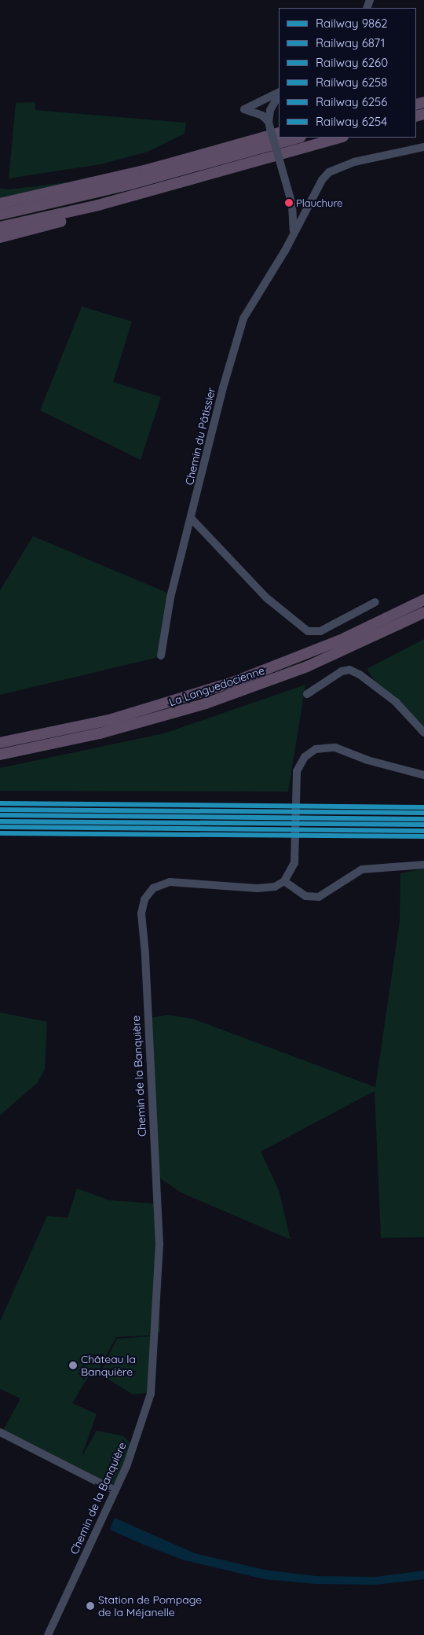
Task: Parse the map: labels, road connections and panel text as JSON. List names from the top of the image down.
{
  "streets": {
    "highway": ["La Languedocienne"],
    "street": ["Chemin du Pâtissier", "Chemin de la Banquière"]
  },
  "places": ["Plauchure", "Château la Banquière", "Station de Pompage de la Méjanelle"],
  "lines": [
    "rail line 6256",
    "rail line 6260",
    "rail line 9862",
    "rail line 6871",
    "rail line 6258",
    "rail line 6254"
  ],
  "legend": [
    "Railway 9862",
    "Railway 6871",
    "Railway 6260",
    "Railway 6258",
    "Railway 6256",
    "Railway 6254"
  ]
}
